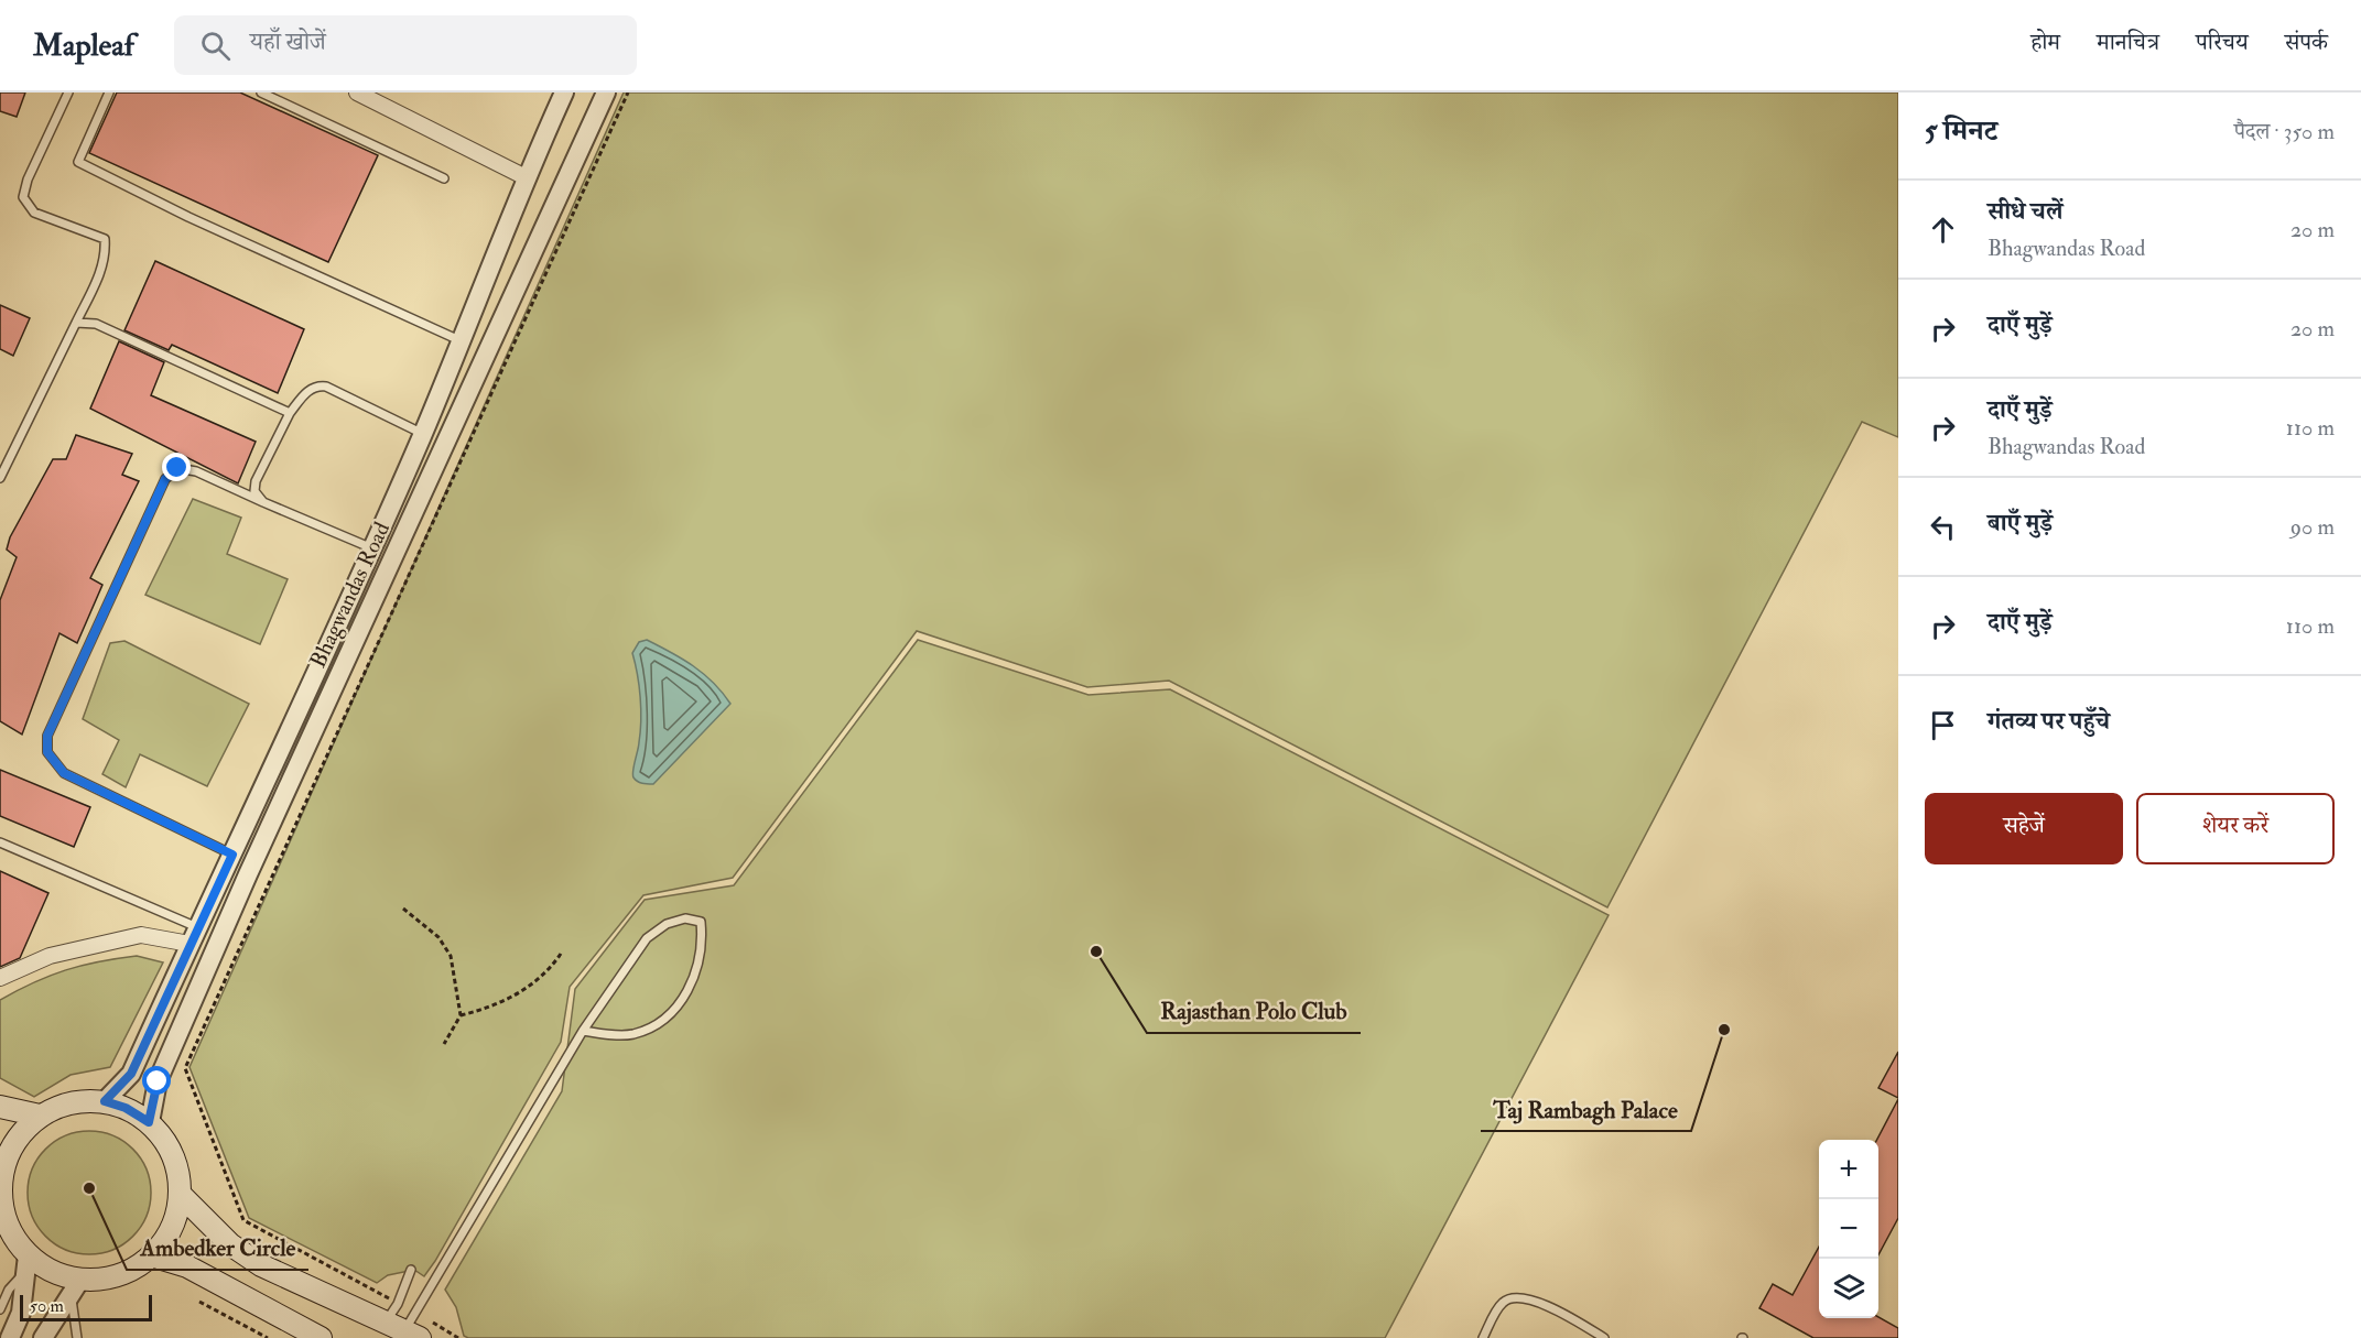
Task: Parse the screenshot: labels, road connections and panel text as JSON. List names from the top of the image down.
{
  "streets": {
    "street": ["Bhagwandas Road"]
  },
  "places": ["Rajasthan Polo Club", "Taj Rambagh Palace", "Ambedker Circle"],
  "scale_bar": "50 m",
  "page": {
    "header": "Mapleaf",
    "search": "यहाँ खोजें",
    "nav": [
      "होम",
      "मानचित्र",
      "परिचय",
      "संपर्क"
    ],
    "heading": ["5 मिनट", "पैदल · 350 m"],
    "list": [
      ["सीधे चलें", "Bhagwandas Road", "20 m"],
      ["दाएँ मुड़ें", "20 m"],
      ["दाएँ मुड़ें", "Bhagwandas Road", "110 m"],
      ["बाएँ मुड़ें", "90 m"],
      ["दाएँ मुड़ें", "110 m"],
      "गंतव्य पर पहुँचे"
    ],
    "buttons": ["सहेजें", "शेयर करें"],
    "map_buttons": ["+", "−"],
    "scale": "50 m"
  }
}
